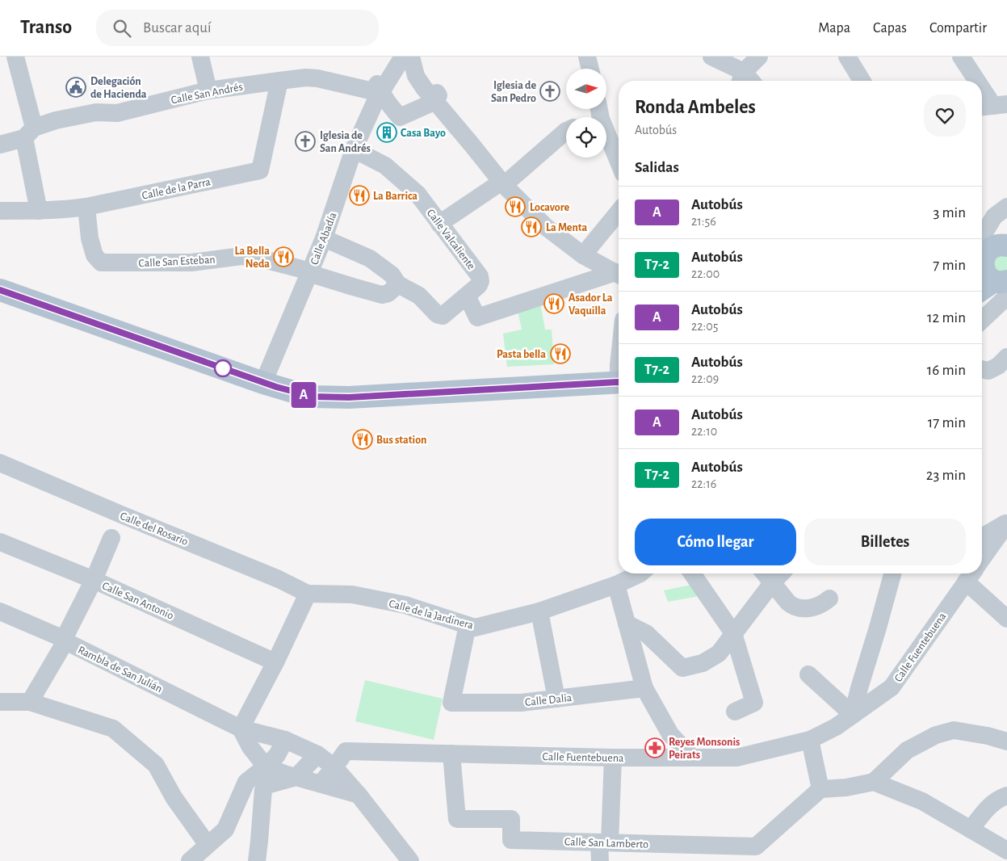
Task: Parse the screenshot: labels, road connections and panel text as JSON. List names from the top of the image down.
{
  "streets": {
    "street": [
      "Calle San Andrés",
      "Calle de la Parra",
      "Calle Abadía",
      "Calle Valcaliente",
      "Calle San Esteban",
      "Calle del Rosario",
      "Calle San Antonio",
      "Calle de la Jardinera",
      "Calle Fuentebuena",
      "Rambla de San Julián",
      "Calle Dalia",
      "Calle San Lamberto"
    ]
  },
  "crossings": [
    ["Calle San Andrés", "Calle de la Parra"],
    ["Calle San Andrés", "Calle Abadía"],
    ["Calle de la Parra", "Calle San Esteban"],
    ["Calle Abadía", "Calle Valcaliente"],
    ["Calle Abadía", "Calle San Esteban"],
    ["Calle del Rosario", "Calle de la Jardinera"],
    ["Calle de la Jardinera", "Calle Dalia"],
    ["Calle Fuentebuena", "Rambla de San Julián"],
    ["Calle Fuentebuena", "Calle San Lamberto"]
  ],
  "places": {
    "public building": ["Delegación de Hacienda"],
    "church": ["Iglesia de San Pedro", "Iglesia de San Andrés"],
    "building": ["Casa Bayo"],
    "restaurant": [
      "La Barrica",
      "Locavore",
      "La Menta",
      "La Bella Neda",
      "Asador La Vaquilla",
      "Pasta bella",
      "Bus station"
    ],
    "pharmacy": ["Reyes Monsonis Peirats"]
  },
  "lines": ["bus line A"],
  "north": "right",
  "page": {
    "header": "Transo",
    "search": "Buscar aquí",
    "nav": ["Mapa", "Capas", "Compartir"],
    "on_map": "A",
    "heading": [
      ["Ronda Ambeles", "Autobús"],
      "Salidas"
    ],
    "list": [
      {
        "mark": "A",
        "name": "Autobús",
        "note": "21:56",
        "value": "3 min"
      },
      {
        "mark": "T7-2",
        "name": "Autobús",
        "note": "22:00",
        "value": "7 min"
      },
      {
        "mark": "A",
        "name": "Autobús",
        "note": "22:05",
        "value": "12 min"
      },
      {
        "mark": "T7-2",
        "name": "Autobús",
        "note": "22:09",
        "value": "16 min"
      },
      {
        "mark": "A",
        "name": "Autobús",
        "note": "22:10",
        "value": "17 min"
      },
      {
        "mark": "T7-2",
        "name": "Autobús",
        "note": "22:16",
        "value": "23 min"
      }
    ],
    "buttons": ["Cómo llegar", "Billetes"]
  }
}
